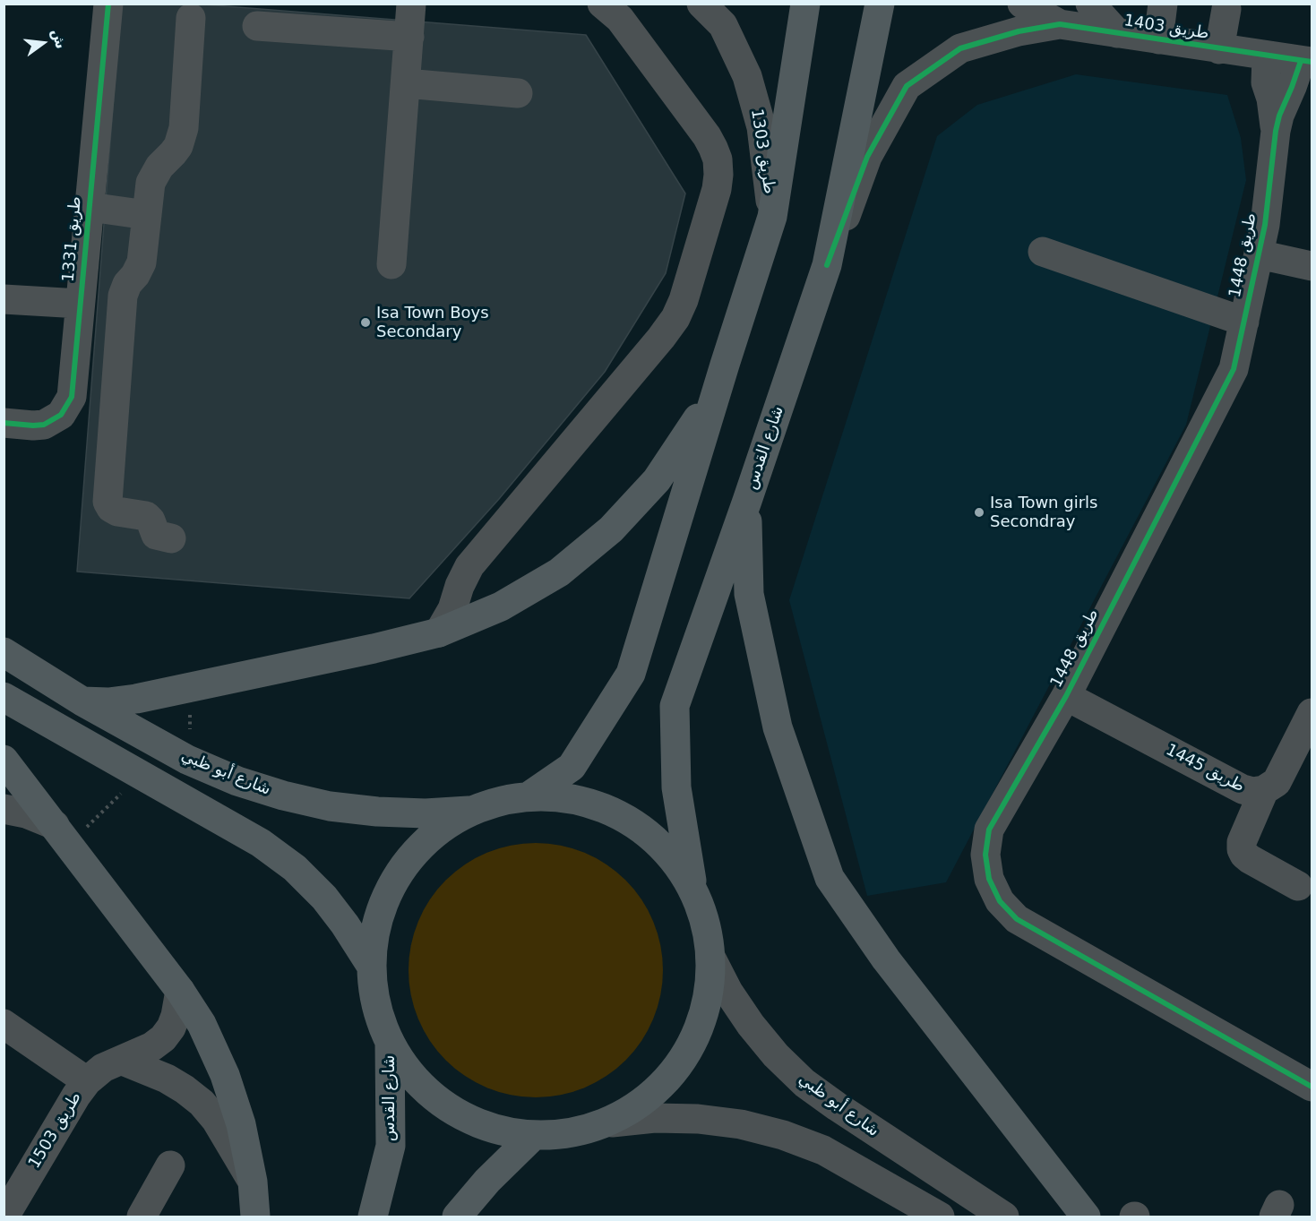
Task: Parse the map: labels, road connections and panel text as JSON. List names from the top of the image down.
{
  "streets": {
    "main road": ["شارع القدس", "شارع أبو ظبي"],
    "street": [
      "طريق 1403",
      "طريق 1303",
      "طريق 1331",
      "طريق 1448",
      "طريق 1445",
      "طريق 1503"
    ]
  },
  "crossings": [
    ["طريق 1403", "طريق 1448"],
    ["طريق 1403", "شارع القدس"],
    ["طريق 1448", "طريق 1445"]
  ],
  "places": ["Isa Town Boys Secondary", "Isa Town girls Secondray"],
  "north": "right"
}
